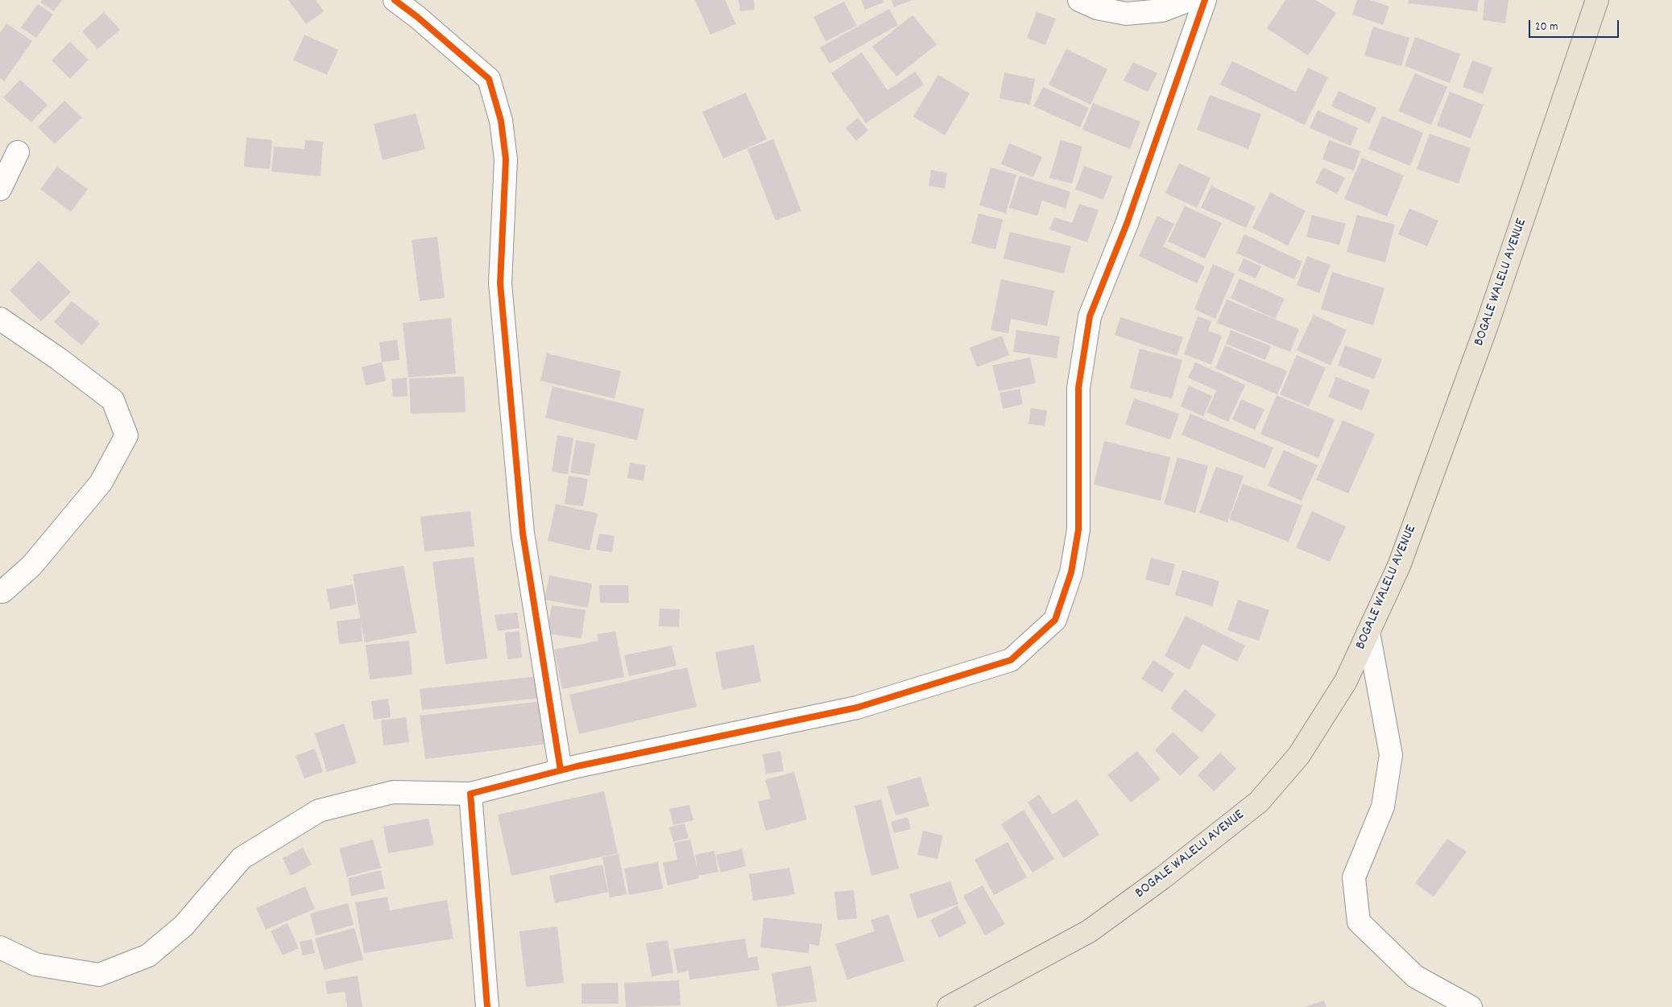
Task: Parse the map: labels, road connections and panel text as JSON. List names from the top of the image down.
{
  "streets": {
    "highway": ["BOGALE WALELU AVENUE"]
  },
  "scale_bar": "20 m"
}
